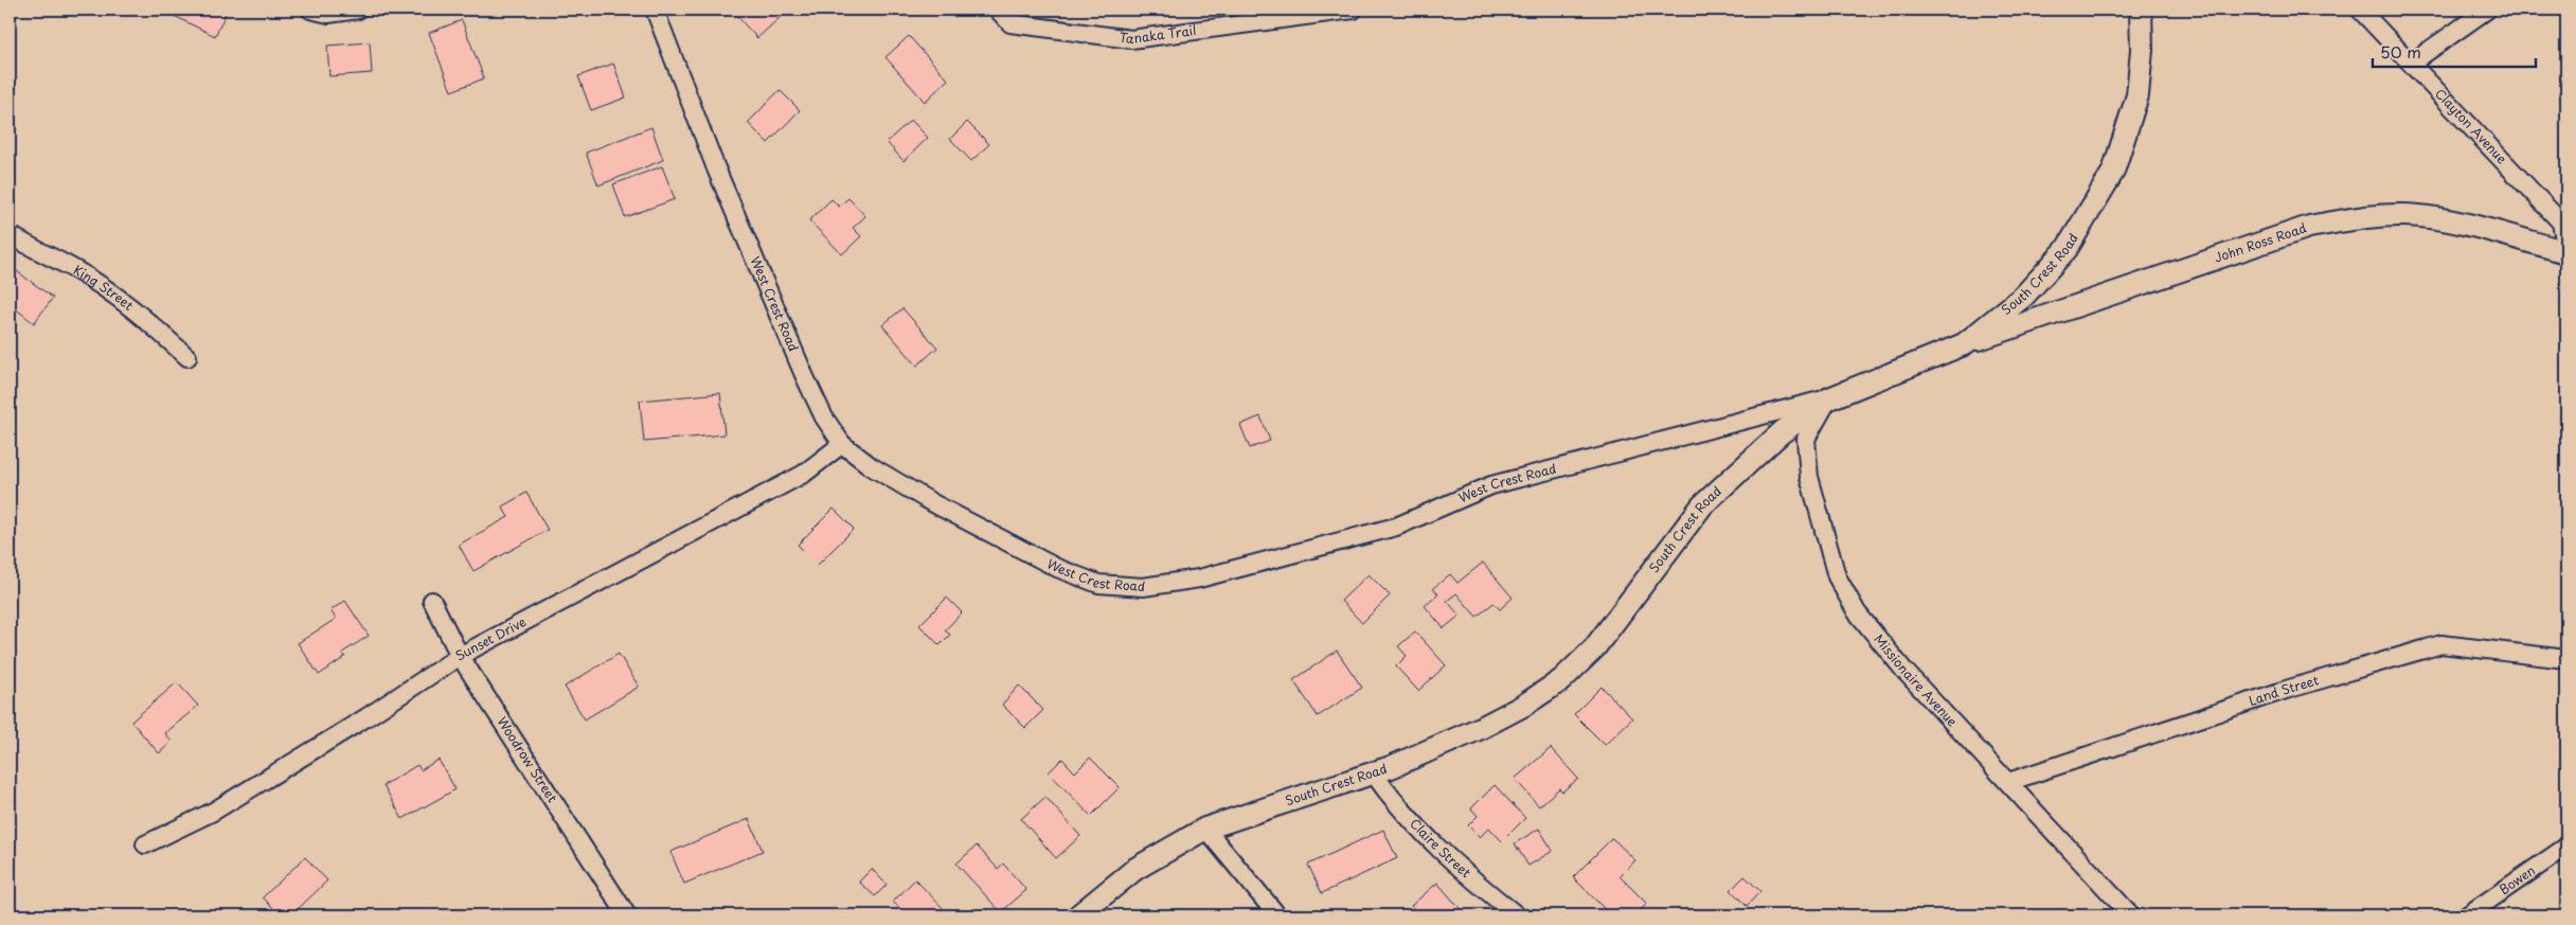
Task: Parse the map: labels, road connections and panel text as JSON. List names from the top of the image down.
{
  "streets": {
    "street": [
      "Tanaka Trail",
      "Clayton Avenue",
      "John Ross Road",
      "South Crest Road",
      "King Street",
      "West Crest Road",
      "Sunset Drive",
      "Missionaire Avenue",
      "Land Street",
      "Woodrow Street",
      "Claire Street",
      "Bowen"
    ]
  },
  "crossings": [
    ["Clayton Avenue", "John Ross Road"],
    ["John Ross Road", "South Crest Road"],
    ["South Crest Road", "West Crest Road"],
    ["South Crest Road", "Missionaire Avenue"],
    ["South Crest Road", "Claire Street"],
    ["West Crest Road", "Sunset Drive"],
    ["West Crest Road", "Missionaire Avenue"],
    ["Sunset Drive", "Woodrow Street"],
    ["Missionaire Avenue", "Land Street"]
  ],
  "scale_bar": "50 m"
}
